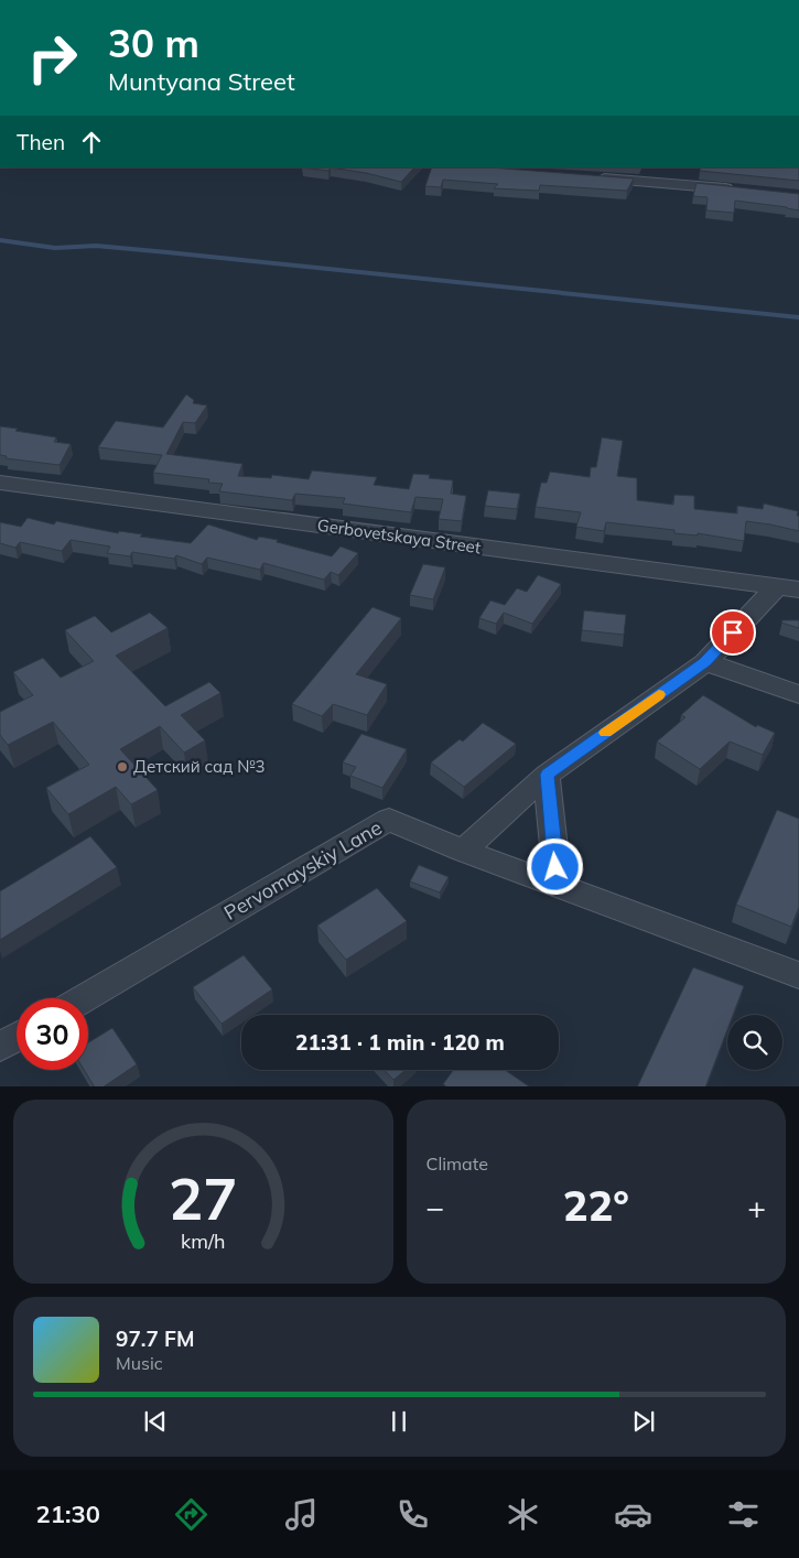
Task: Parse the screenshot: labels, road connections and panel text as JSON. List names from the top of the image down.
{
  "streets": {
    "street": ["Gerbovetskaya Street", "Pervomayskiy Lane"]
  },
  "places": ["Детский сад №3"],
  "page": {
    "turn": ["30 m", "Muntyana Street"],
    "then": "Then",
    "limit": "30",
    "trip": "21:31 · 1 min · 120 m",
    "tile": "Climate",
    "heat": ["−", "22°", "+"],
    "song": ["97.7 FM", "Music"],
    "tabs": "21:30",
    "gauge": ["27", "km/h"]
  }
}
